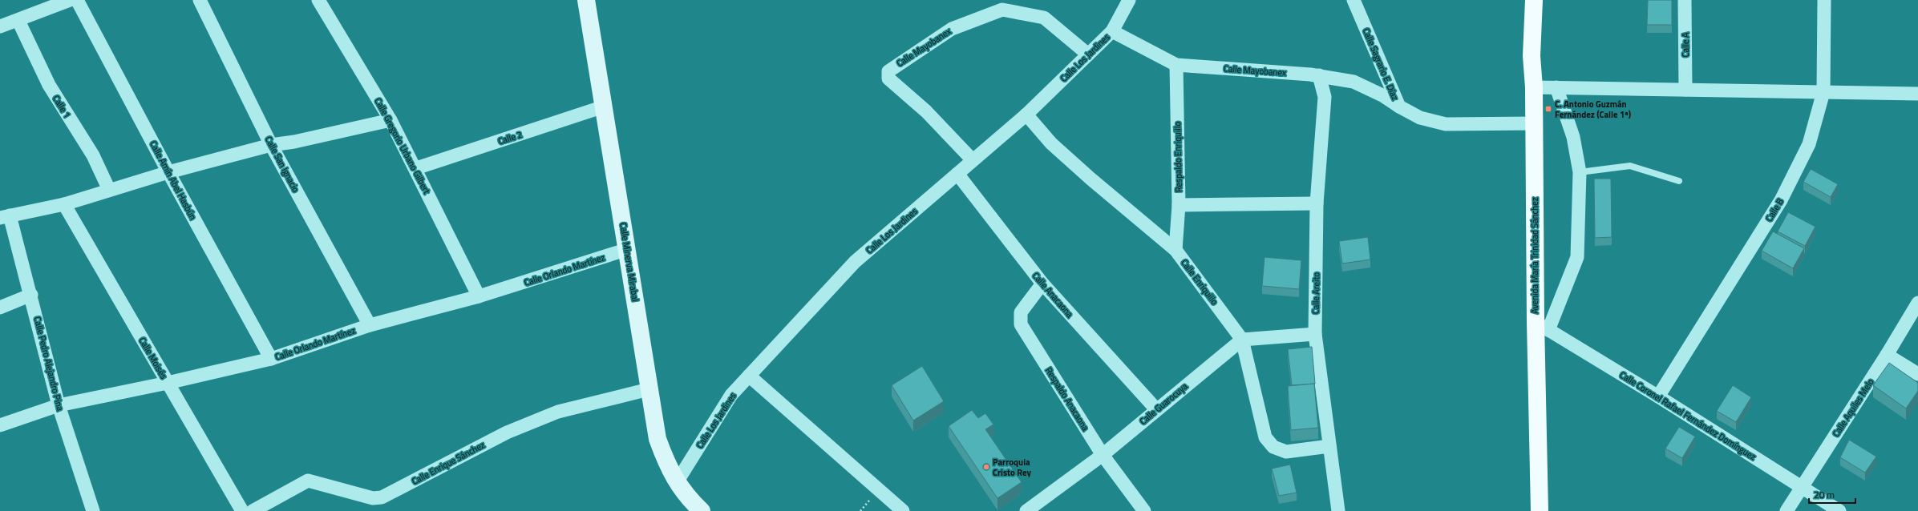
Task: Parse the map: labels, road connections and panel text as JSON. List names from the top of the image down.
{
  "streets": {
    "main road": ["Avenida María Trinidad Sánchez"],
    "street": [
      "Calle A",
      "Calle Mayobanex",
      "Calle Los Jardines",
      "Calle Sagrario E. Díaz",
      "Calle 1",
      "Calle 2",
      "Calle Gregorio Urbano Gilbert",
      "Respaldo Enriquillo",
      "Calle San Ignacio",
      "Calle Amín Abel Hasbún",
      "Calle B",
      "Calle Minerva Mirabal",
      "Calle Orlando Martínez",
      "Calle Enriquillo",
      "Calle Areito",
      "Calle Anacaona",
      "Calle Moisés",
      "Calle Pedro Alejandro Pina",
      "Respaldo Anacaona",
      "Calle Guarocuya",
      "Calle Aquiles Melo",
      "Calle Coronel Rafael Fernández Domínguez",
      "Calle Enrique Sánchez"
    ]
  },
  "crossings": [
    ["Calle Mayobanex", "Calle Los Jardines"],
    ["Calle Mayobanex", "Calle Sagrario E. Díaz"],
    ["Calle Mayobanex", "Respaldo Enriquillo"],
    ["Calle Mayobanex", "Calle Areito"],
    ["Calle Los Jardines", "Calle Minerva Mirabal"],
    ["Calle Los Jardines", "Calle Enriquillo"],
    ["Calle Los Jardines", "Calle Anacaona"],
    ["Calle Sagrario E. Díaz", "Avenida María Trinidad Sánchez"],
    ["Calle 2", "Calle Gregorio Urbano Gilbert"],
    ["Calle 2", "Calle Minerva Mirabal"],
    ["Calle Gregorio Urbano Gilbert", "Calle Orlando Martínez"],
    ["Respaldo Enriquillo", "Calle Enriquillo"],
    ["Calle San Ignacio", "Calle Orlando Martínez"],
    ["Calle Amín Abel Hasbún", "Calle Orlando Martínez"],
    ["Calle B", "Calle Coronel Rafael Fernández Domínguez"],
    ["Avenida María Trinidad Sánchez", "Calle Coronel Rafael Fernández Domínguez"],
    ["Calle Minerva Mirabal", "Calle Orlando Martínez"],
    ["Calle Minerva Mirabal", "Calle Enrique Sánchez"],
    ["Calle Orlando Martínez", "Calle Moisés"],
    ["Calle Orlando Martínez", "Calle Pedro Alejandro Pina"],
    ["Calle Enriquillo", "Calle Areito"],
    ["Calle Enriquillo", "Calle Guarocuya"],
    ["Calle Anacaona", "Respaldo Anacaona"],
    ["Calle Anacaona", "Calle Guarocuya"],
    ["Respaldo Anacaona", "Calle Guarocuya"],
    ["Calle Aquiles Melo", "Calle Coronel Rafael Fernández Domínguez"]
  ],
  "places": {
    "transit": ["C. Antonio Guzmán Fernández (Calle 1ª)"],
    "other": ["Parroquia Cristo Rey"]
  },
  "scale_bar": "20 m"
}
